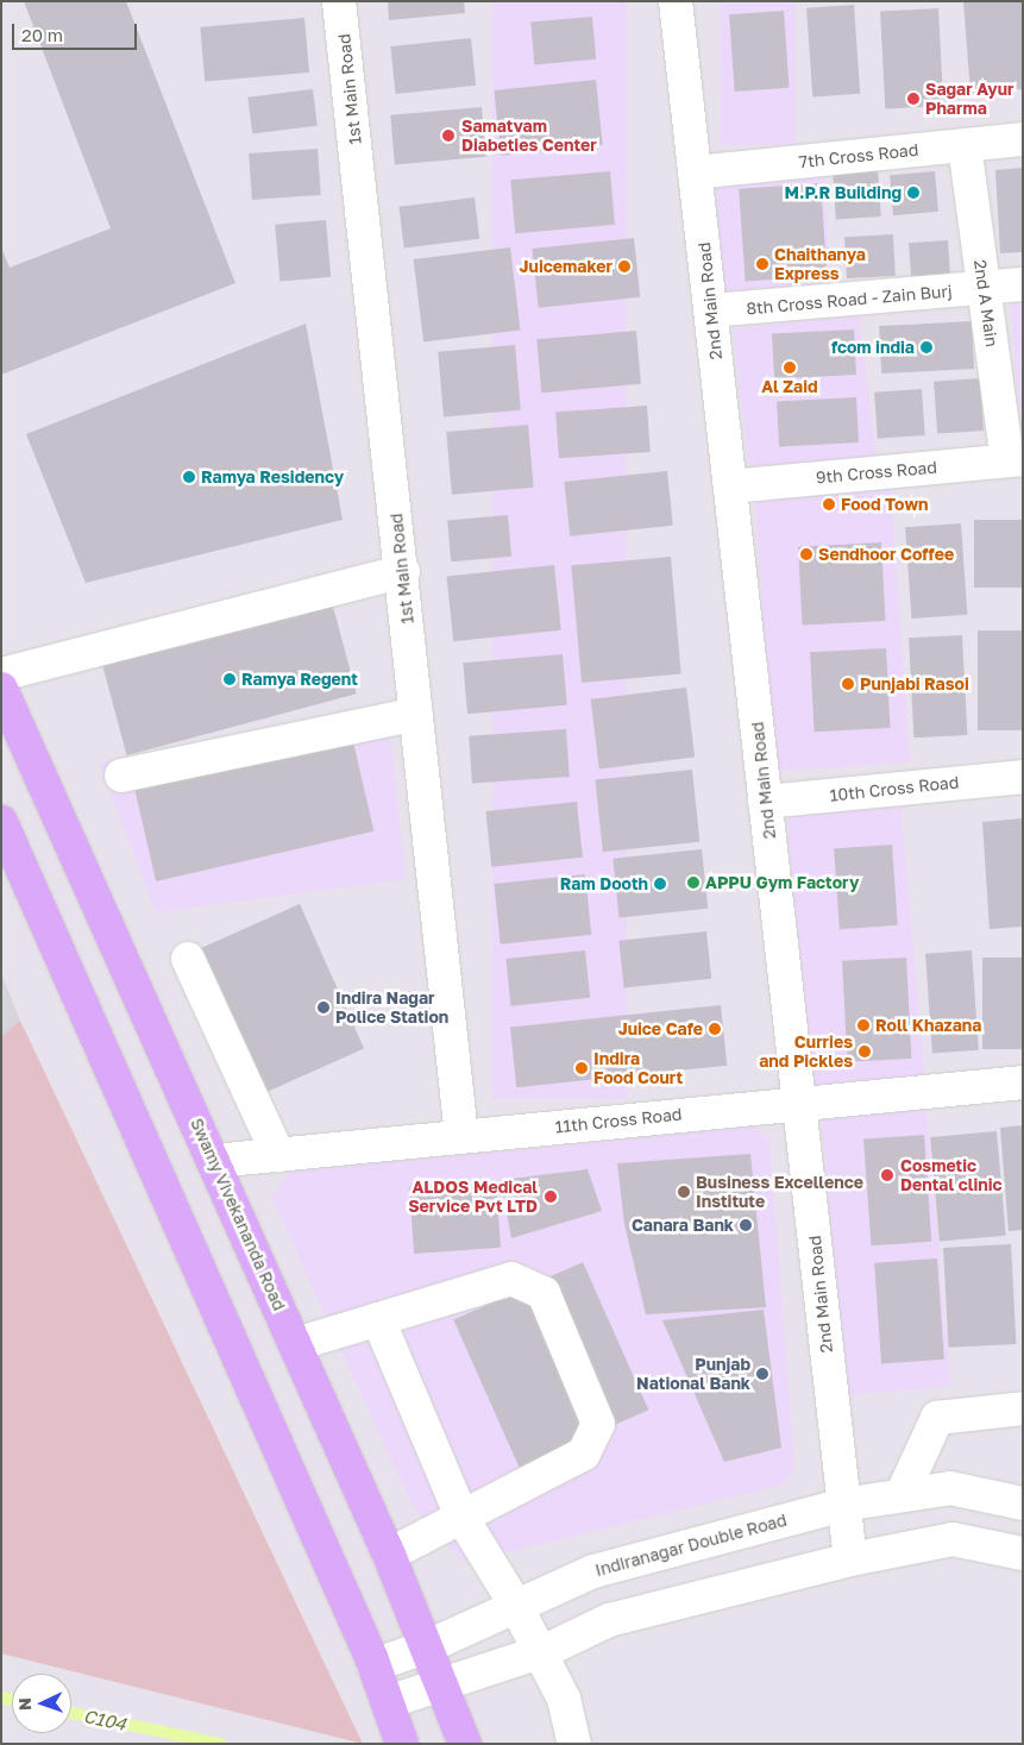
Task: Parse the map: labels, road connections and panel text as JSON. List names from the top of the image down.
{
  "streets": {
    "main road": ["Swamy Vivekananda Road"],
    "street": [
      "1st Main Road",
      "7th Cross Road",
      "8th Cross Road - Zain Burj",
      "2nd Main Road",
      "2nd A Main",
      "9th Cross Road",
      "10th Cross Road",
      "11th Cross Road",
      "Indiranagar Double Road"
    ]
  },
  "crossings": [
    ["1st Main Road", "11th Cross Road"],
    ["7th Cross Road", "2nd Main Road"],
    ["7th Cross Road", "2nd A Main"],
    ["8th Cross Road - Zain Burj", "2nd Main Road"],
    ["8th Cross Road - Zain Burj", "2nd A Main"],
    ["2nd Main Road", "9th Cross Road"],
    ["2nd Main Road", "10th Cross Road"],
    ["2nd Main Road", "11th Cross Road"],
    ["2nd Main Road", "Indiranagar Double Road"],
    ["2nd A Main", "9th Cross Road"],
    ["11th Cross Road", "Swamy Vivekananda Road"],
    ["Swamy Vivekananda Road", "Indiranagar Double Road"]
  ],
  "water": ["C104"],
  "places": [
    "Sagar Ayur Pharma",
    "Samatvam Diabeties Center",
    "M.P.R Building",
    "Chaithanya Express",
    "Juicemaker",
    "fcom india",
    "Al Zaid",
    "Ramya Residency",
    "Food Town",
    "Sendhoor Coffee",
    "Ramya Regent",
    "Punjabi Rasoi",
    "APPU Gym Factory",
    "Ram Dooth",
    "Indira Nagar Police Station",
    "Roll Khazana",
    "Juice Cafe",
    "Curries and Pickles",
    "Indira Food Court",
    "Cosmetic Dental clinic",
    "Business Excellence Institute",
    "ALDOS Medical Service Pvt LTD",
    "Canara Bank",
    "Punjab National Bank"
  ],
  "scale_bar": "20 m",
  "north": "left"
}
